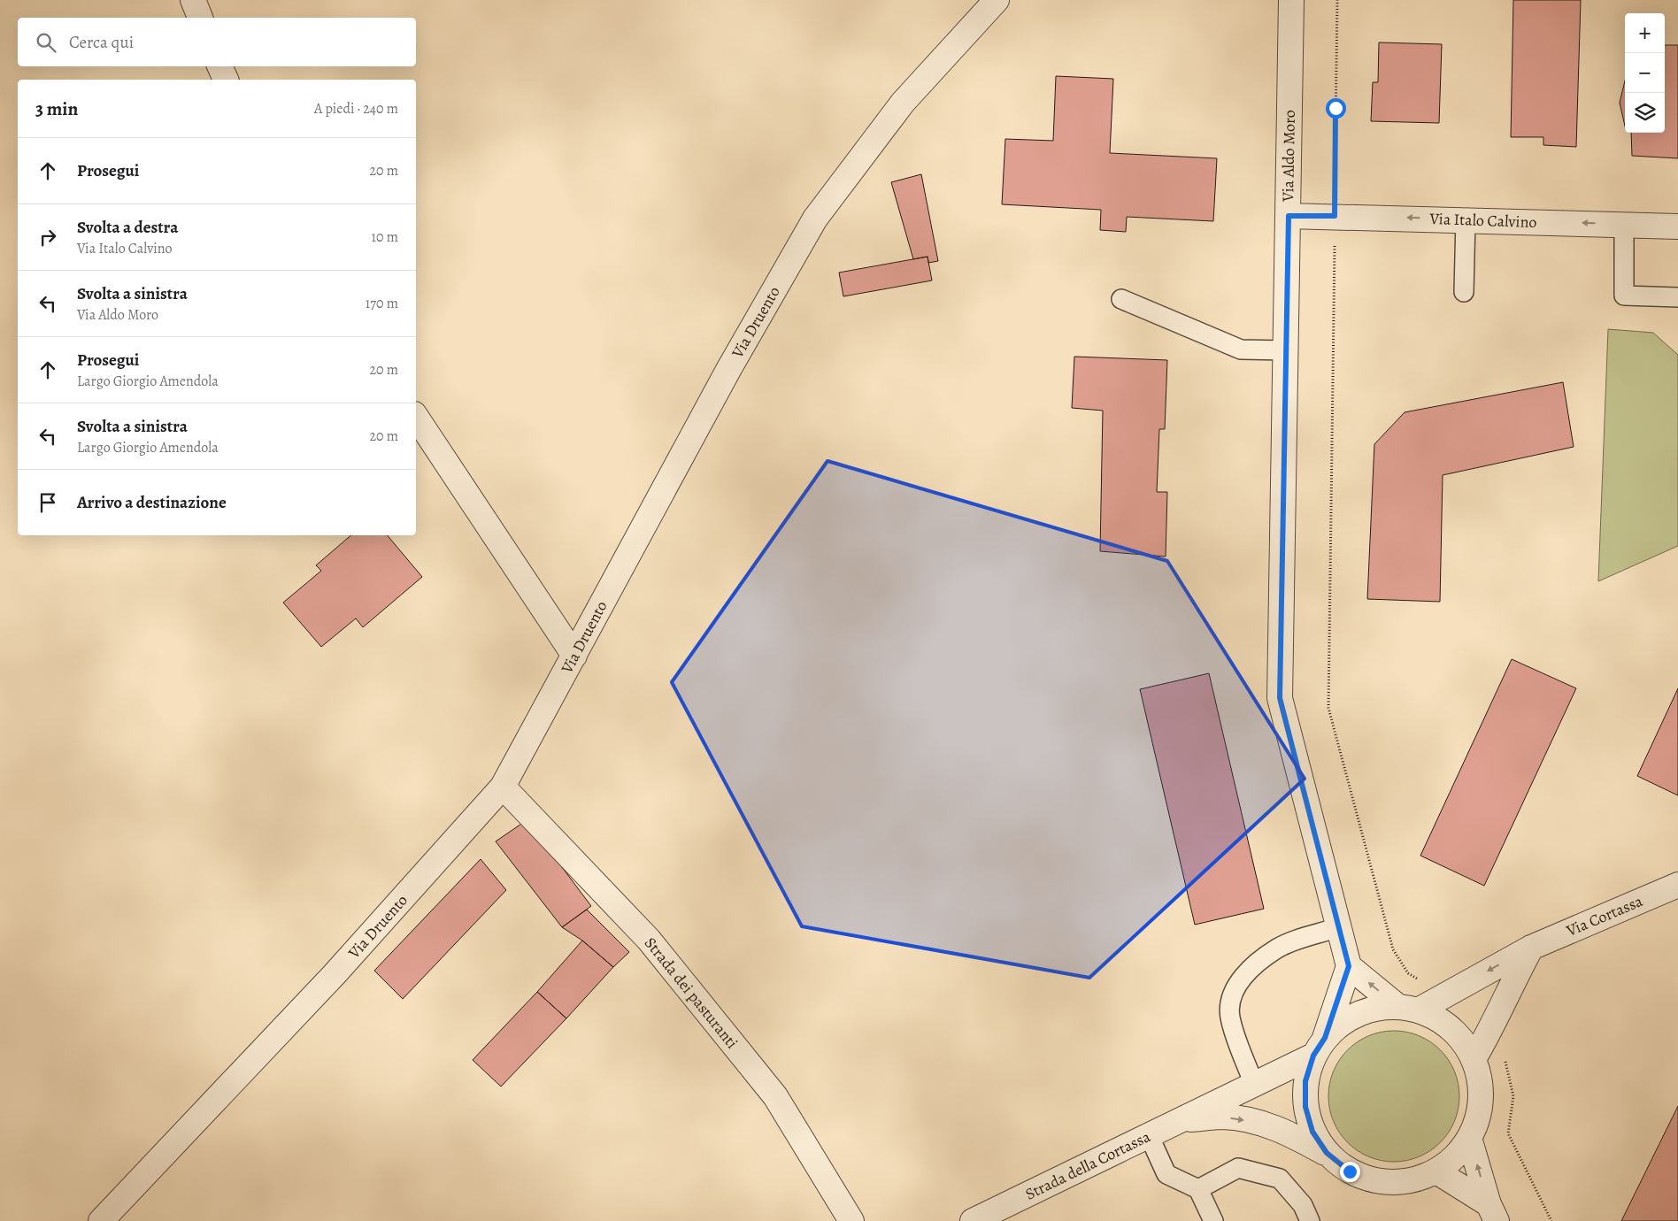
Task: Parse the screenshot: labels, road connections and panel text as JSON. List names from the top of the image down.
{
  "streets": {
    "street": [
      "Via Aldo Moro",
      "Via Italo Calvino",
      "Via Druento",
      "Via Cortassa",
      "Strada dei pasturanti",
      "Strada della Cortassa"
    ]
  },
  "crossings": [
    ["Via Aldo Moro", "Via Italo Calvino"],
    ["Via Druento", "Strada dei pasturanti"]
  ],
  "one_way": ["Via Italo Calvino"],
  "page": {
    "map_buttons": ["+", "−"],
    "search": "Cerca qui",
    "heading": ["3 min", "A piedi · 240 m"],
    "list": [
      ["Prosegui", "20 m"],
      ["Svolta a destra", "Via Italo Calvino", "10 m"],
      ["Svolta a sinistra", "Via Aldo Moro", "170 m"],
      ["Prosegui", "Largo Giorgio Amendola", "20 m"],
      ["Svolta a sinistra", "Largo Giorgio Amendola", "20 m"],
      "Arrivo a destinazione"
    ]
  }
}
